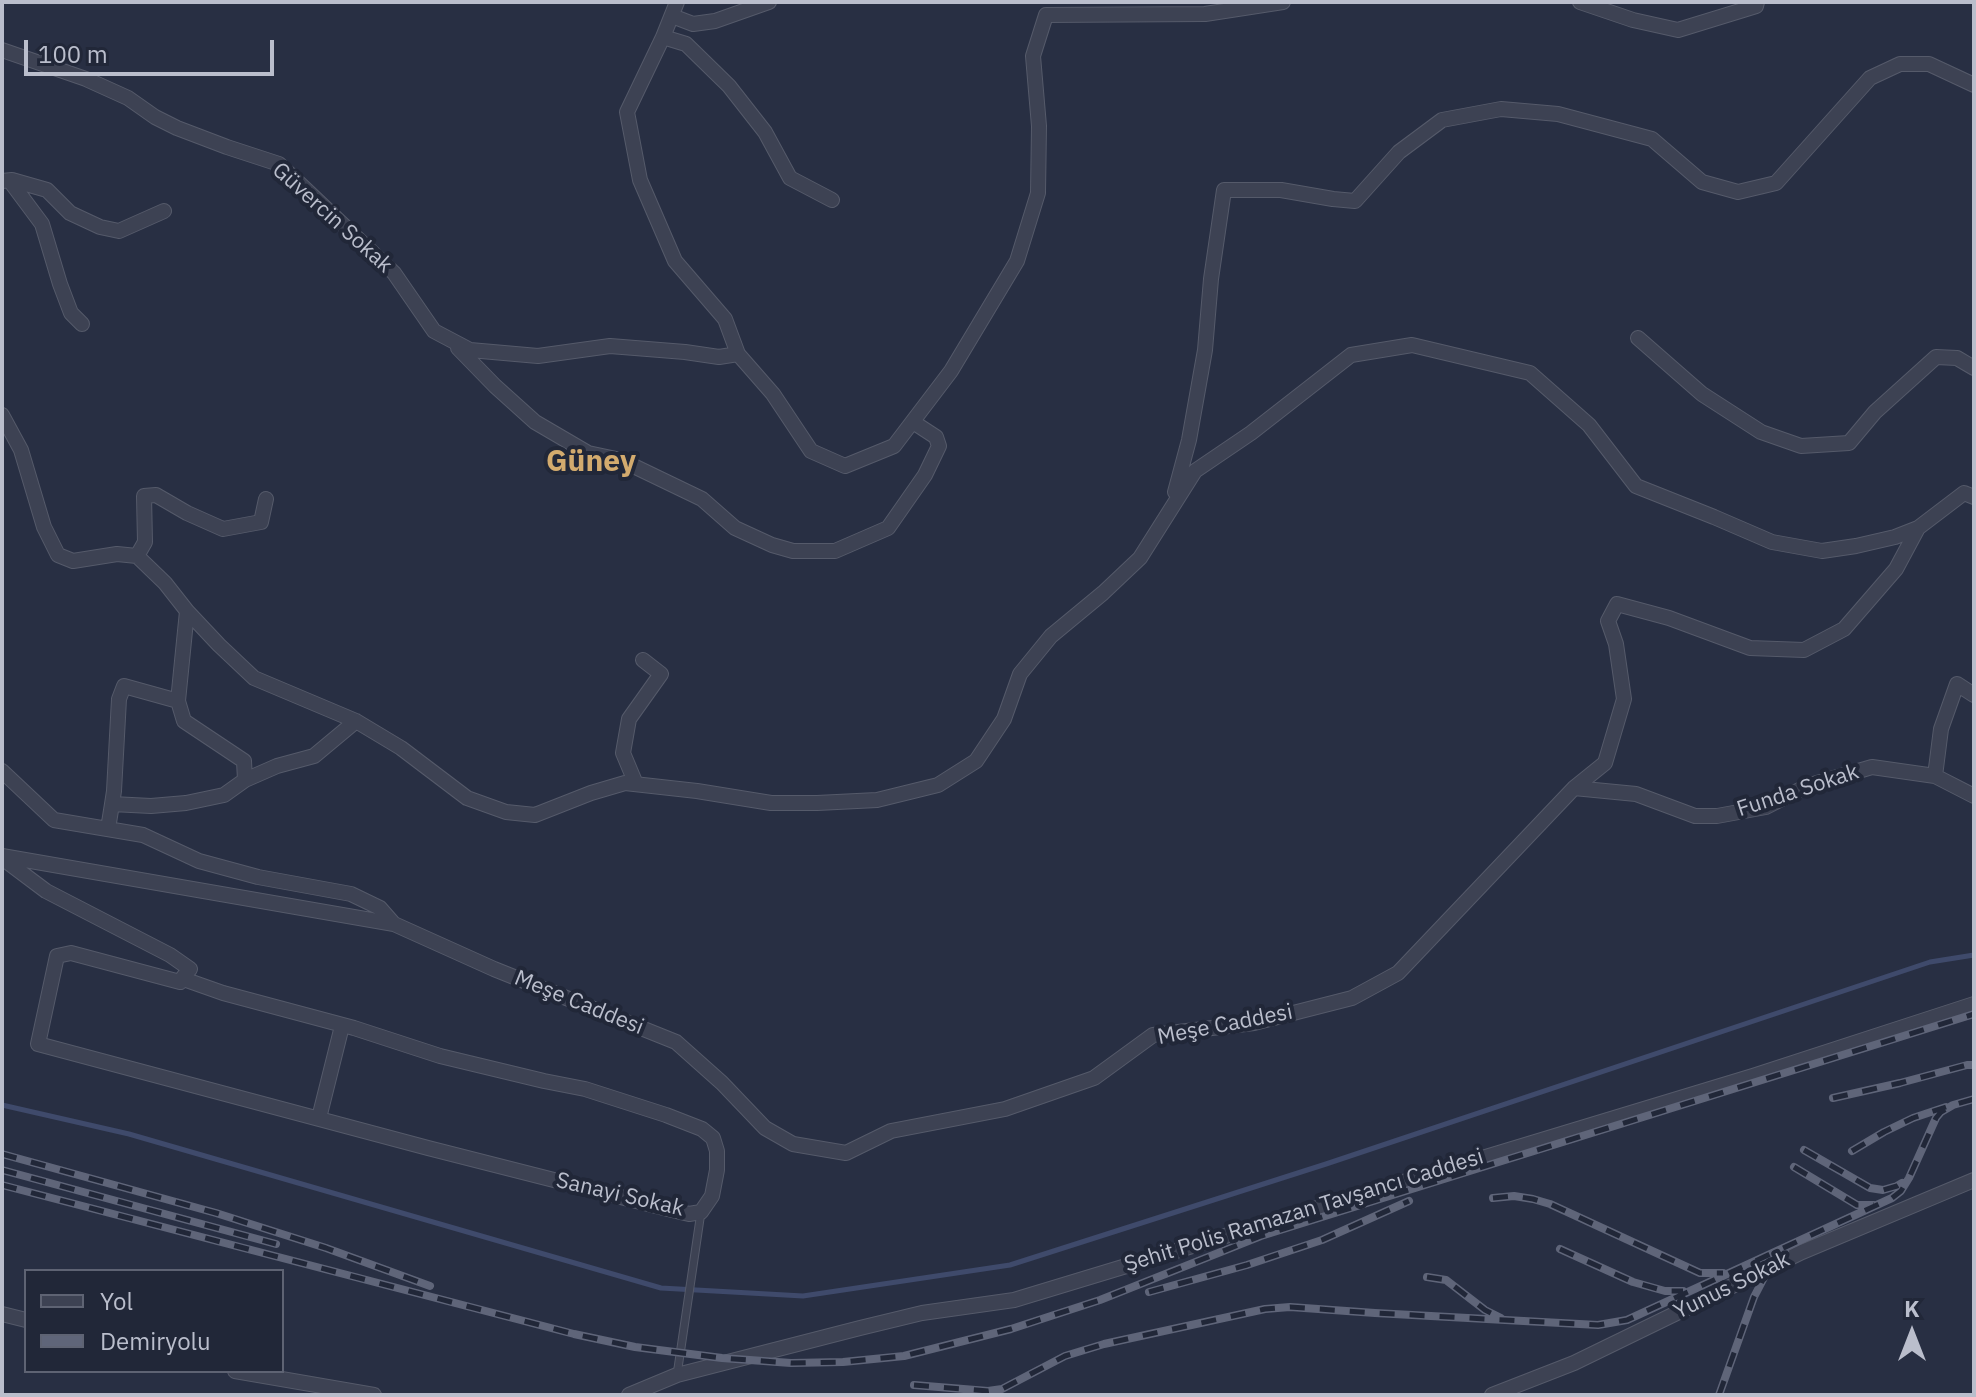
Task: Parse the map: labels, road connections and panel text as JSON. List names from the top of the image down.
{
  "streets": {
    "street": [
      "Güvercin Sokak",
      "Funda Sokak",
      "Meşe Caddesi",
      "Sanayi Sokak",
      "Şehit Polis Ramazan Tavşancı Caddesi",
      "Yunus Sokak"
    ]
  },
  "crossings": [
    ["Funda Sokak", "Meşe Caddesi"],
    ["Meşe Caddesi", "Sanayi Sokak"]
  ],
  "districts": ["Güney"],
  "legend": ["Yol", "Demiryolu"],
  "scale_bar": "100 m",
  "north": "top"
}
